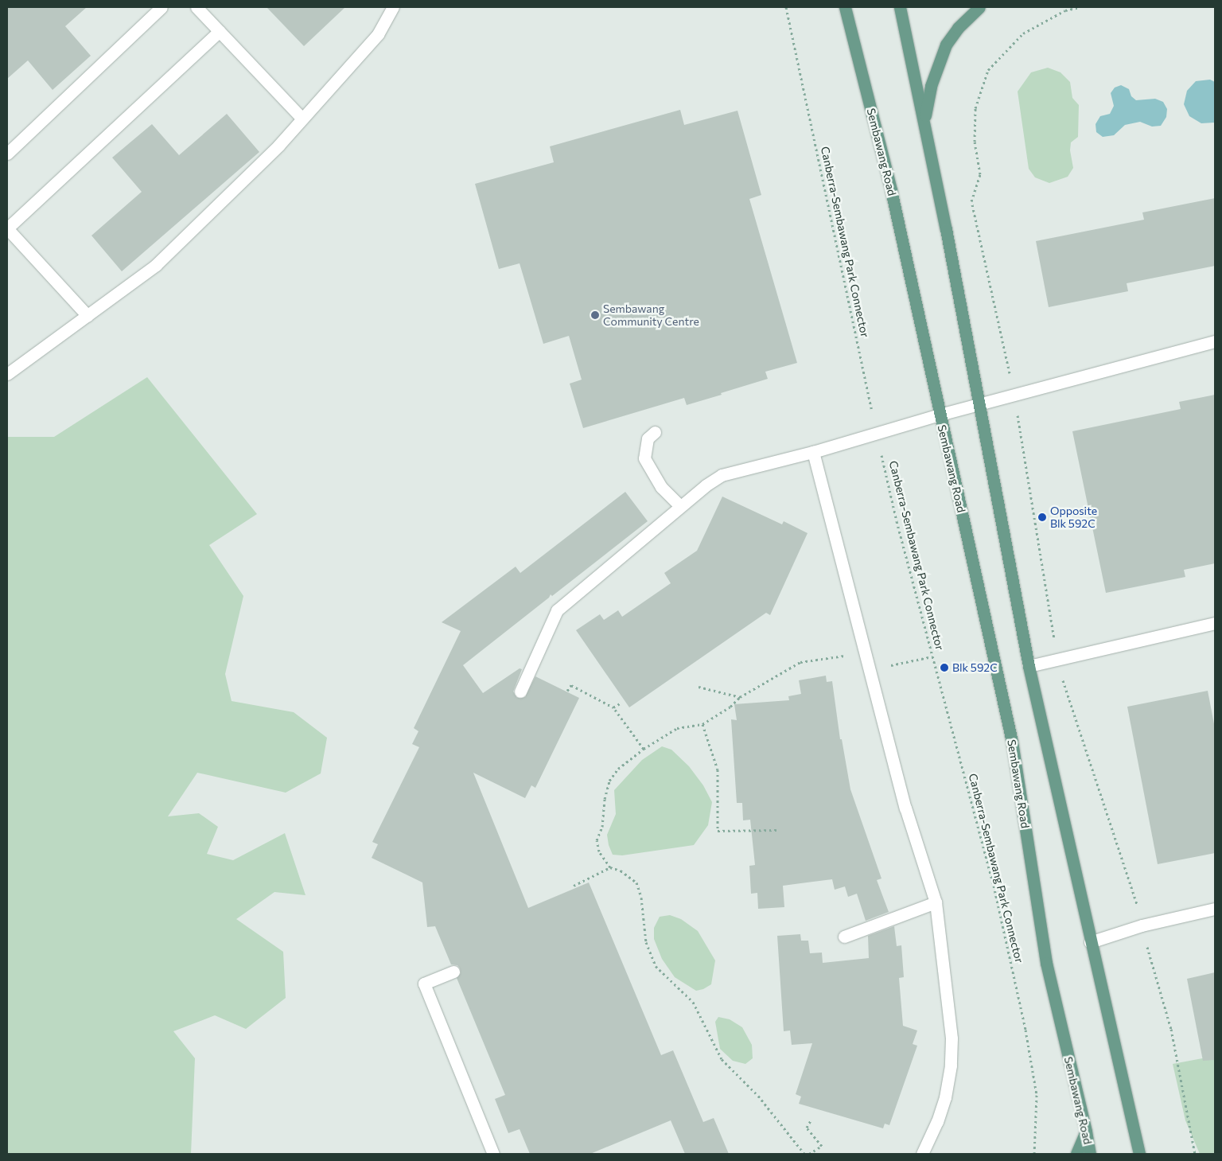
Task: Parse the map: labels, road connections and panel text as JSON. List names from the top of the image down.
{
  "streets": {
    "main road": ["Sembawang Road"],
    "path": ["Canberra-Sembawang Park Connector"]
  },
  "places": ["Sembawang Community Centre", "Opposite Blk 592C", "Blk 592C"]
}
